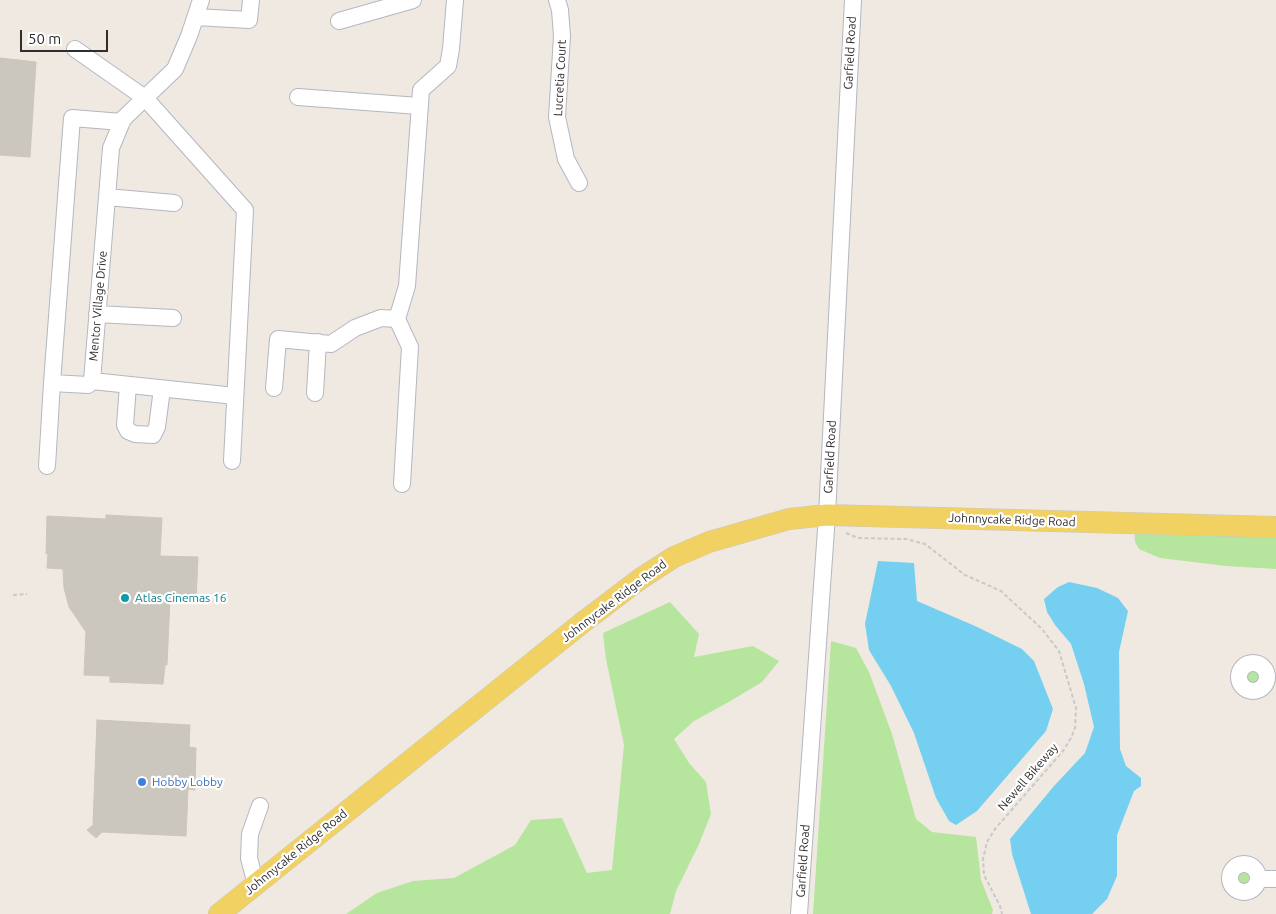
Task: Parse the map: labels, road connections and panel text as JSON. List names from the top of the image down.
{
  "streets": {
    "main road": ["Johnnycake Ridge Road"],
    "street": ["Garfield Road", "Lucretia Court", "Mentor Village Drive"],
    "path": ["Newell Bikeway"]
  },
  "crossings": [
    ["Garfield Road", "Johnnycake Ridge Road"],
    ["Garfield Road", "Newell Bikeway"],
    ["Johnnycake Ridge Road", "Newell Bikeway"]
  ],
  "places": ["Atlas Cinemas 16", "Hobby Lobby"],
  "scale_bar": "50 m"
}
